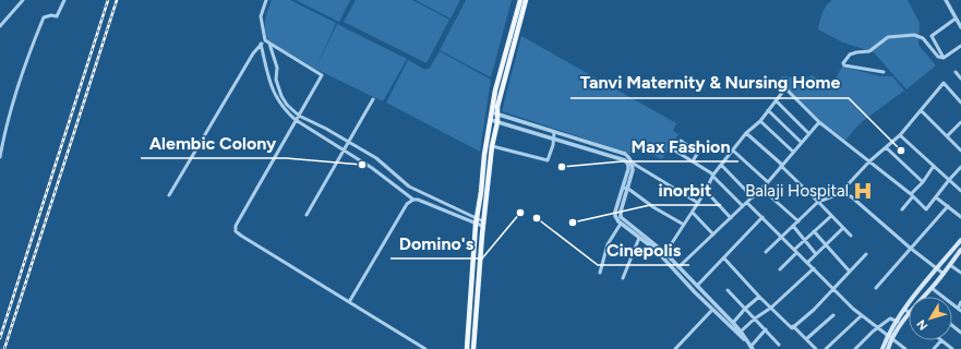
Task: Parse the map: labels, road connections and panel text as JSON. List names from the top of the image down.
{
  "places": {
    "other": [
      "Tanvi Maternity & Nursing Home",
      "Alembic Colony",
      "Max Fashion",
      "Domino's",
      "Cinepolis",
      "inorbit"
    ],
    "hospital": ["Balaji Hospital"]
  },
  "north": "bottom left"
}
